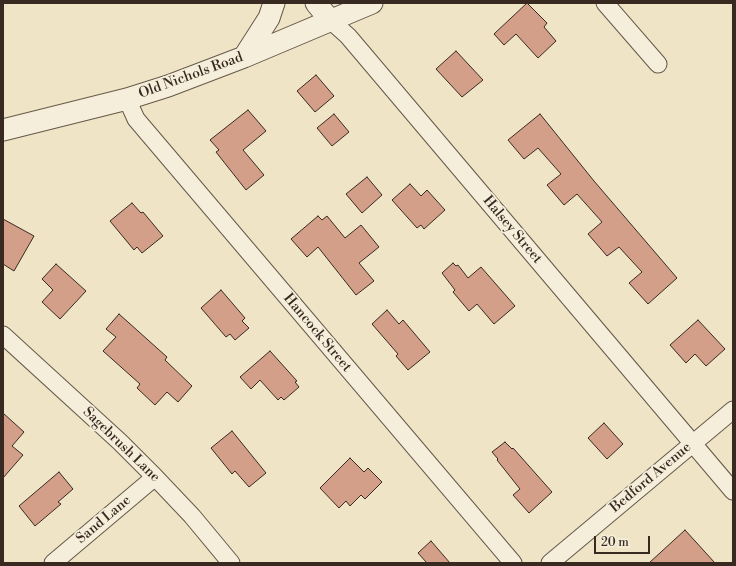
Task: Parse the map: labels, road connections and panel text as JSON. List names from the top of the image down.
{
  "streets": {
    "street": [
      "Old Nichols Road",
      "Halsey Street",
      "Hancock Street",
      "Sagebrush Lane",
      "Bedford Avenue",
      "Sand Lane"
    ]
  },
  "crossings": [
    ["Old Nichols Road", "Halsey Street"],
    ["Old Nichols Road", "Hancock Street"],
    ["Halsey Street", "Bedford Avenue"],
    ["Sagebrush Lane", "Sand Lane"]
  ],
  "scale_bar": "20 m"
}
